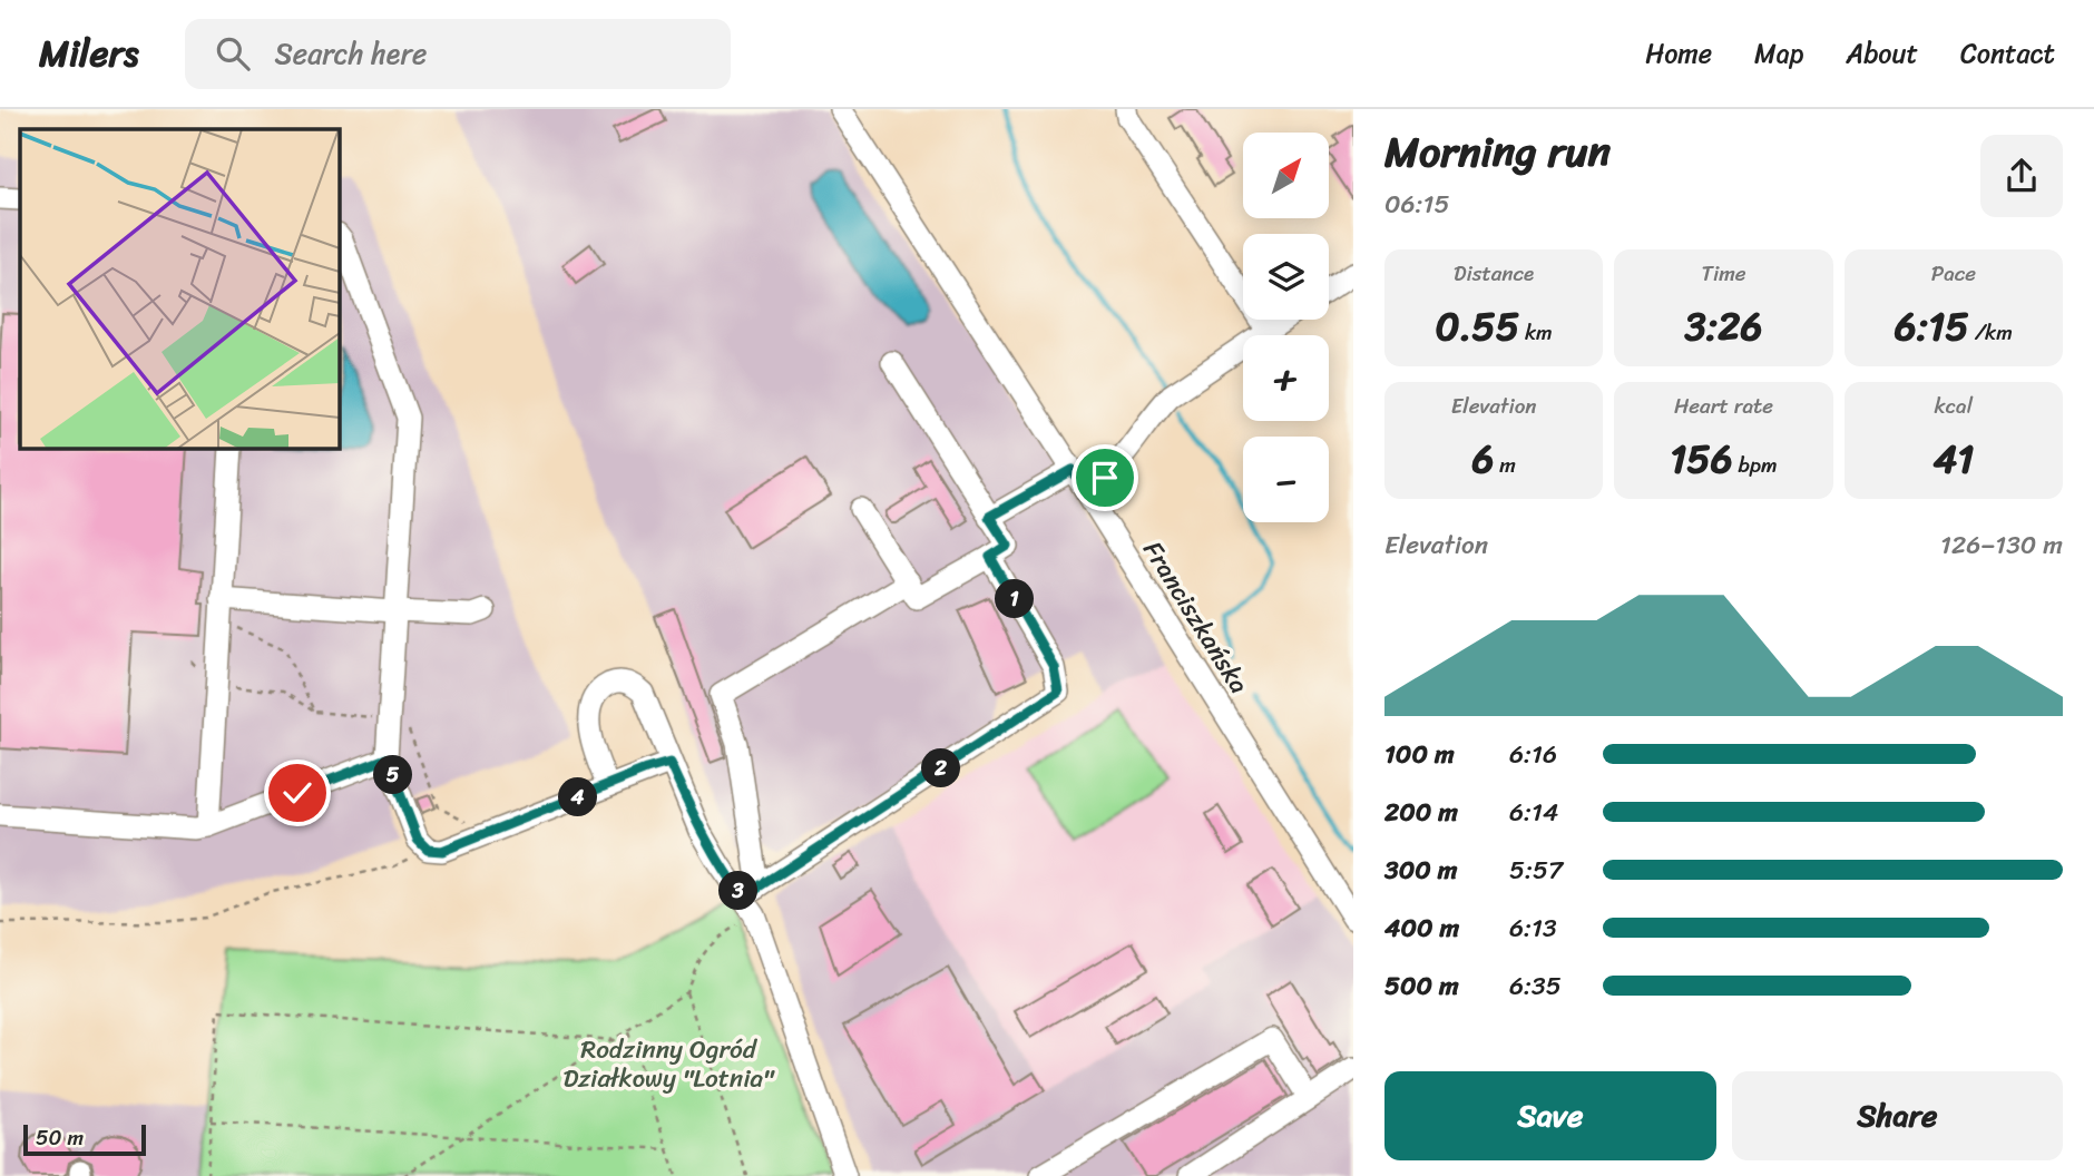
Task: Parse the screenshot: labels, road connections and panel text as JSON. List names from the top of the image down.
{
  "streets": {
    "street": ["Franciszkańska"]
  },
  "parks": ["Rodzinny Ogród Działkowy \"Lotnia\""],
  "scale_bar": "50 m",
  "north": "top right",
  "page": {
    "header": "Milers",
    "search": "Search here",
    "nav": [
      "Home",
      "Map",
      "About",
      "Contact"
    ],
    "heading": ["Morning run", "06:15"],
    "map_buttons": ["+", "−"],
    "stats": [
      ["Distance", "0.55 km"],
      ["Time", "3:26"],
      ["Pace", "6:15 /km"],
      ["Elevation", "6 m"],
      ["Heart rate", "156 bpm"],
      ["kcal", "41"]
    ],
    "chart": ["Elevation", "126–130 m"],
    "pins": [
      "1",
      "2",
      "5",
      "4",
      "3"
    ],
    "list": [
      {
        "name": "100 m",
        "note": "6:16"
      },
      {
        "name": "200 m",
        "note": "6:14"
      },
      {
        "name": "300 m",
        "note": "5:57"
      },
      {
        "name": "400 m",
        "note": "6:13"
      },
      {
        "name": "500 m",
        "note": "6:35"
      }
    ],
    "buttons": ["Save", "Share"],
    "scale": "50 m"
  }
}
